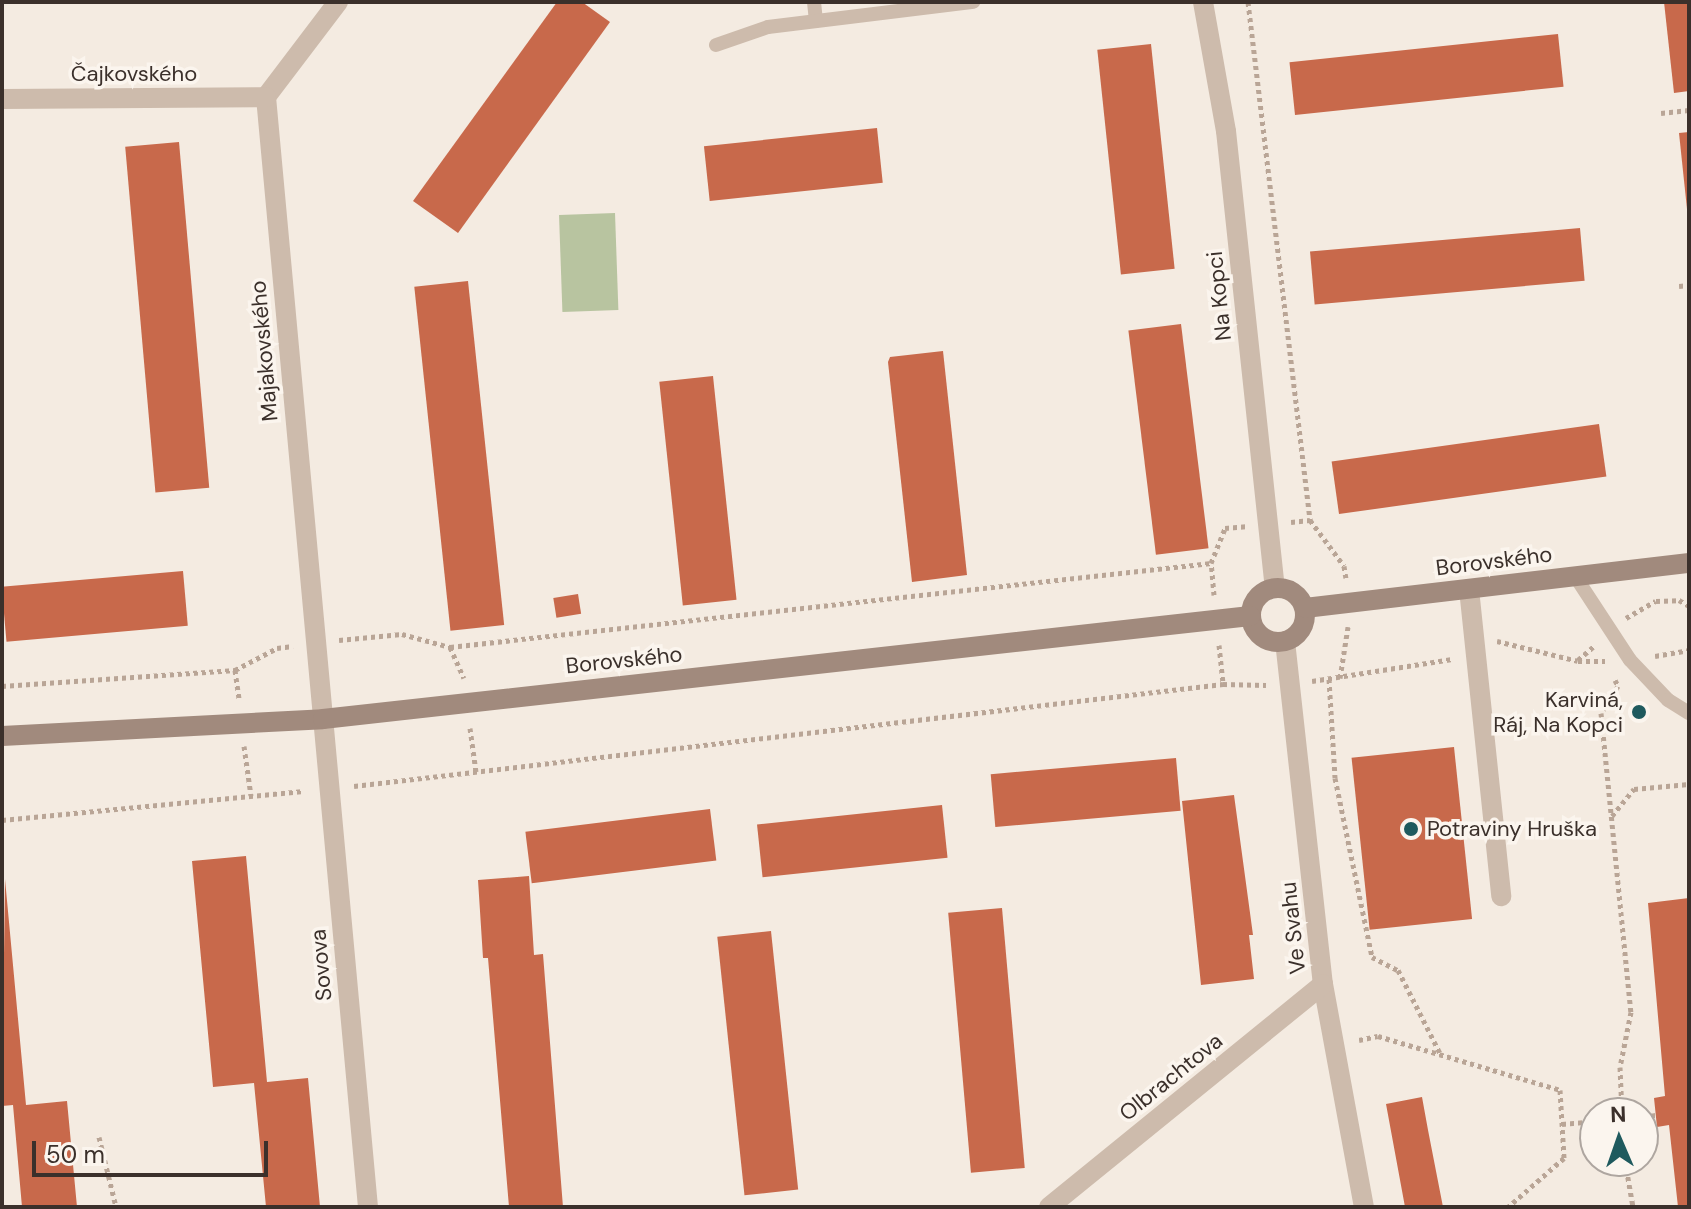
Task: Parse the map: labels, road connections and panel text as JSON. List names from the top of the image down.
{
  "streets": {
    "main road": ["Borovského"],
    "street": [
      "Čajkovského",
      "Na Kopci",
      "Majakovského",
      "Ve Svahu",
      "Sovova",
      "Olbrachtova"
    ]
  },
  "crossings": [
    ["Čajkovského", "Majakovského"],
    ["Na Kopci", "Borovského"],
    ["Na Kopci", "Ve Svahu"],
    ["Majakovského", "Borovského"],
    ["Majakovského", "Sovova"],
    ["Borovského", "Ve Svahu"],
    ["Borovského", "Sovova"],
    ["Ve Svahu", "Olbrachtova"]
  ],
  "places": ["Karviná, Ráj, Na Kopci", "Potraviny Hruška"],
  "scale_bar": "50 m",
  "north": "top"
}
